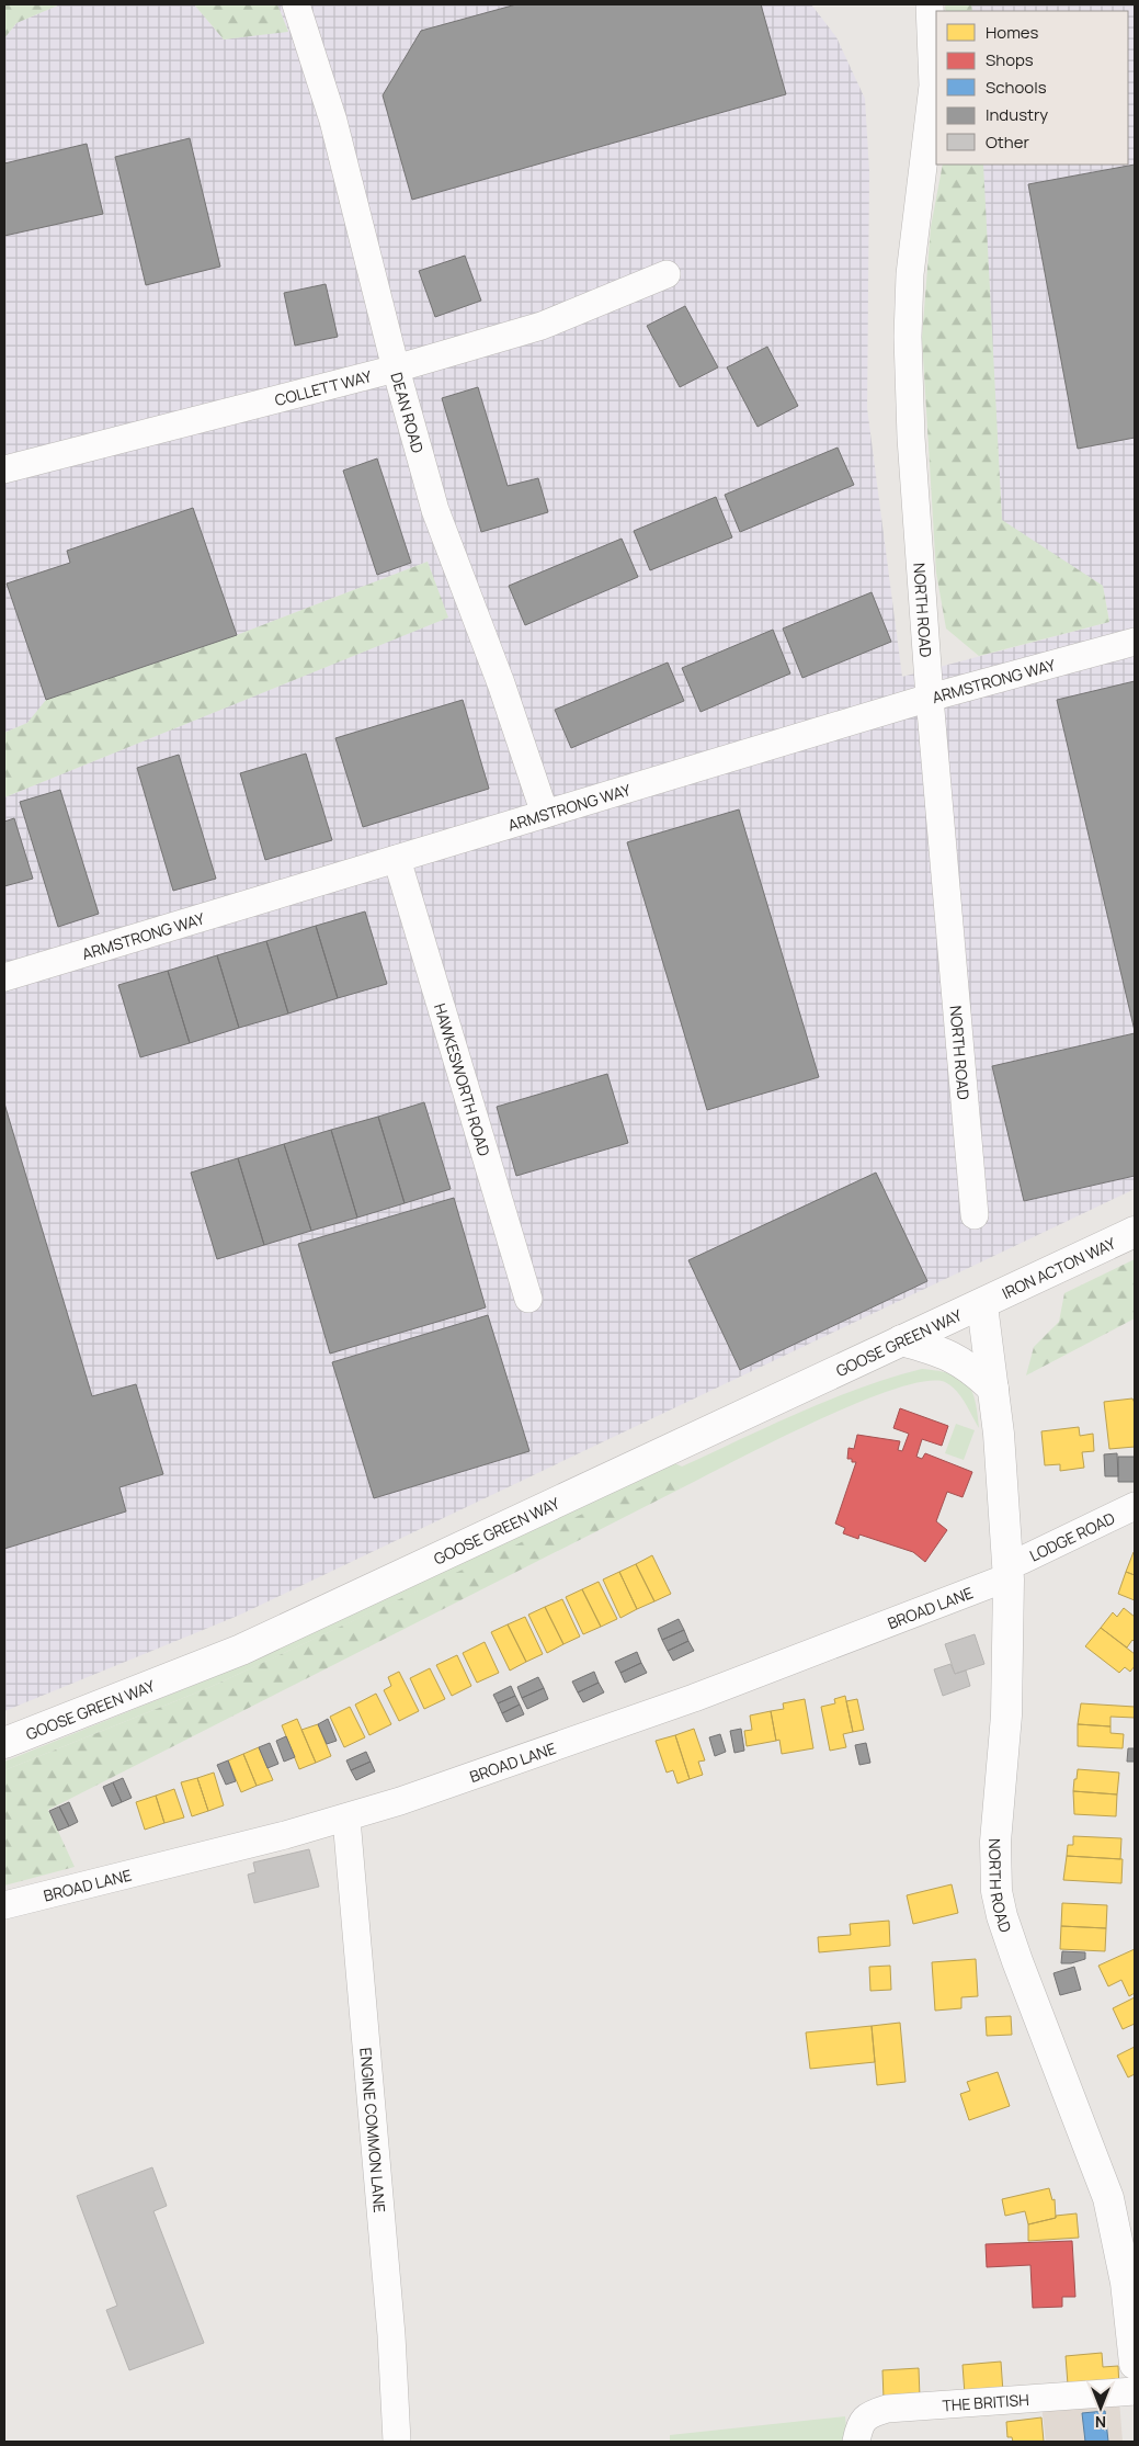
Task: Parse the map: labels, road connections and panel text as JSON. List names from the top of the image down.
{
  "streets": {
    "main road": ["NORTH ROAD", "IRON ACTON WAY", "GOOSE GREEN WAY"],
    "street": [
      "COLLETT WAY",
      "DEAN ROAD",
      "ARMSTRONG WAY",
      "HAWKESWORTH ROAD",
      "LODGE ROAD",
      "BROAD LANE",
      "ENGINE COMMON LANE",
      "THE BRITISH"
    ]
  },
  "crossings": [
    ["COLLETT WAY", "DEAN ROAD"],
    ["DEAN ROAD", "ARMSTRONG WAY"],
    ["NORTH ROAD", "ARMSTRONG WAY"],
    ["NORTH ROAD", "IRON ACTON WAY"],
    ["NORTH ROAD", "GOOSE GREEN WAY"],
    ["NORTH ROAD", "LODGE ROAD"],
    ["NORTH ROAD", "BROAD LANE"],
    ["ARMSTRONG WAY", "HAWKESWORTH ROAD"],
    ["IRON ACTON WAY", "GOOSE GREEN WAY"],
    ["LODGE ROAD", "BROAD LANE"],
    ["BROAD LANE", "ENGINE COMMON LANE"]
  ],
  "legend": [
    "Homes",
    "Shops",
    "Schools",
    "Industry",
    "Other"
  ],
  "north": "bottom"
}
